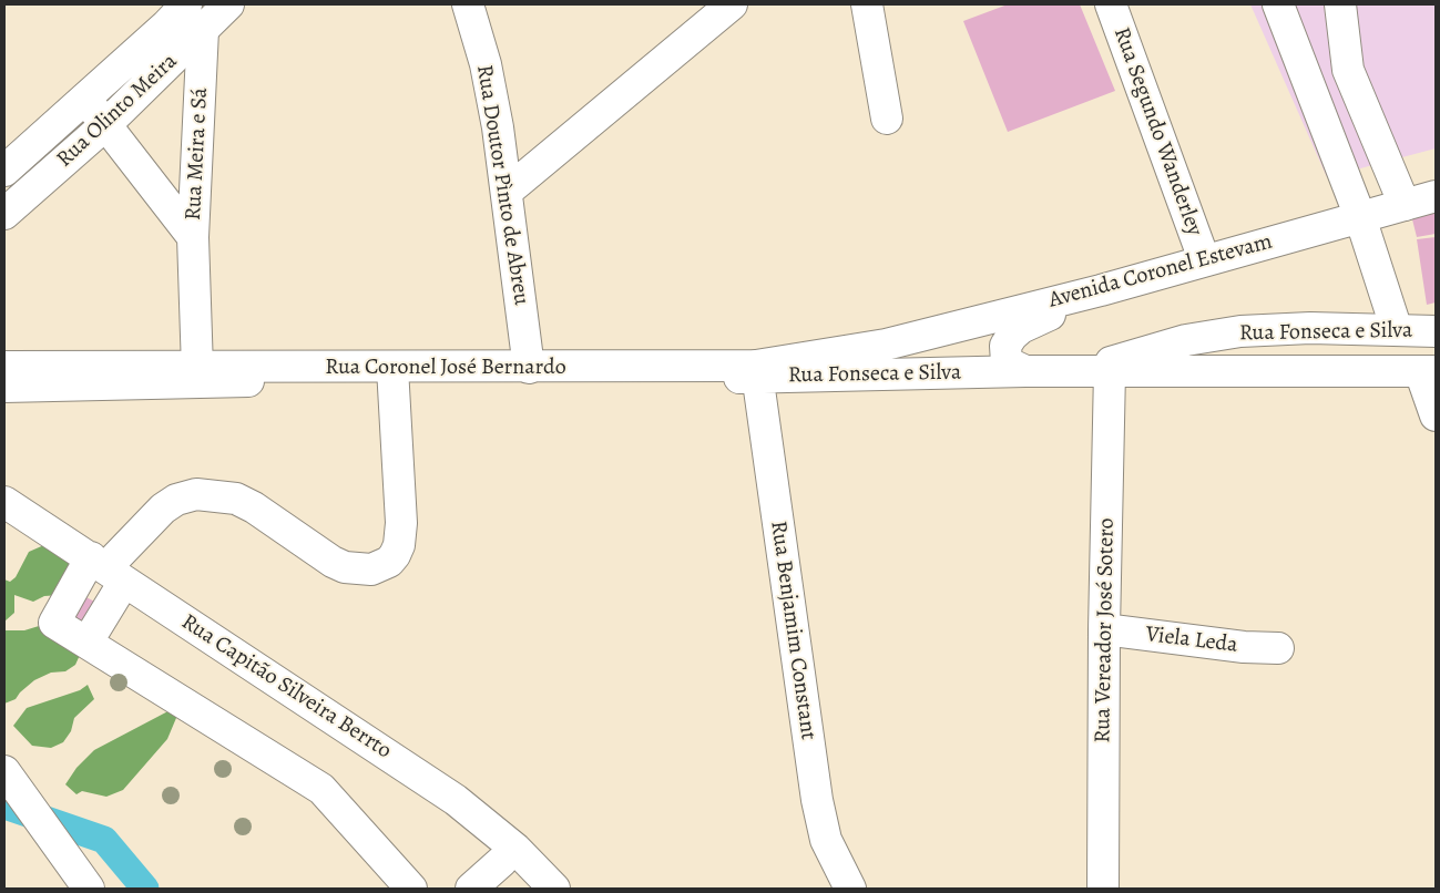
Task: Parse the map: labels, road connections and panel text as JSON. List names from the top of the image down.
{
  "streets": {
    "street": [
      "Rua Olinto Meira",
      "Rua Segundo Wanderley",
      "Rua Meira e Sá",
      "Rua Doutor Pìnto de Abreu",
      "Avenida Coronel Estevam",
      "Rua Fonseca e Silva",
      "Rua Coronel José Bernardo",
      "Rua Benjamim Constant",
      "Rua Vereador José Sotero",
      "Viela Leda",
      "Rua Capitão Silveira Berrto"
    ]
  },
  "crossings": [
    ["Rua Olinto Meira", "Rua Meira e Sá"],
    ["Rua Segundo Wanderley", "Avenida Coronel Estevam"],
    ["Rua Meira e Sá", "Rua Coronel José Bernardo"],
    ["Rua Doutor Pìnto de Abreu", "Rua Coronel José Bernardo"],
    ["Avenida Coronel Estevam", "Rua Coronel José Bernardo"],
    ["Rua Fonseca e Silva", "Rua Coronel José Bernardo"],
    ["Rua Fonseca e Silva", "Rua Benjamim Constant"],
    ["Rua Fonseca e Silva", "Rua Vereador José Sotero"],
    ["Rua Coronel José Bernardo", "Rua Benjamim Constant"],
    ["Rua Vereador José Sotero", "Viela Leda"]
  ]
}
